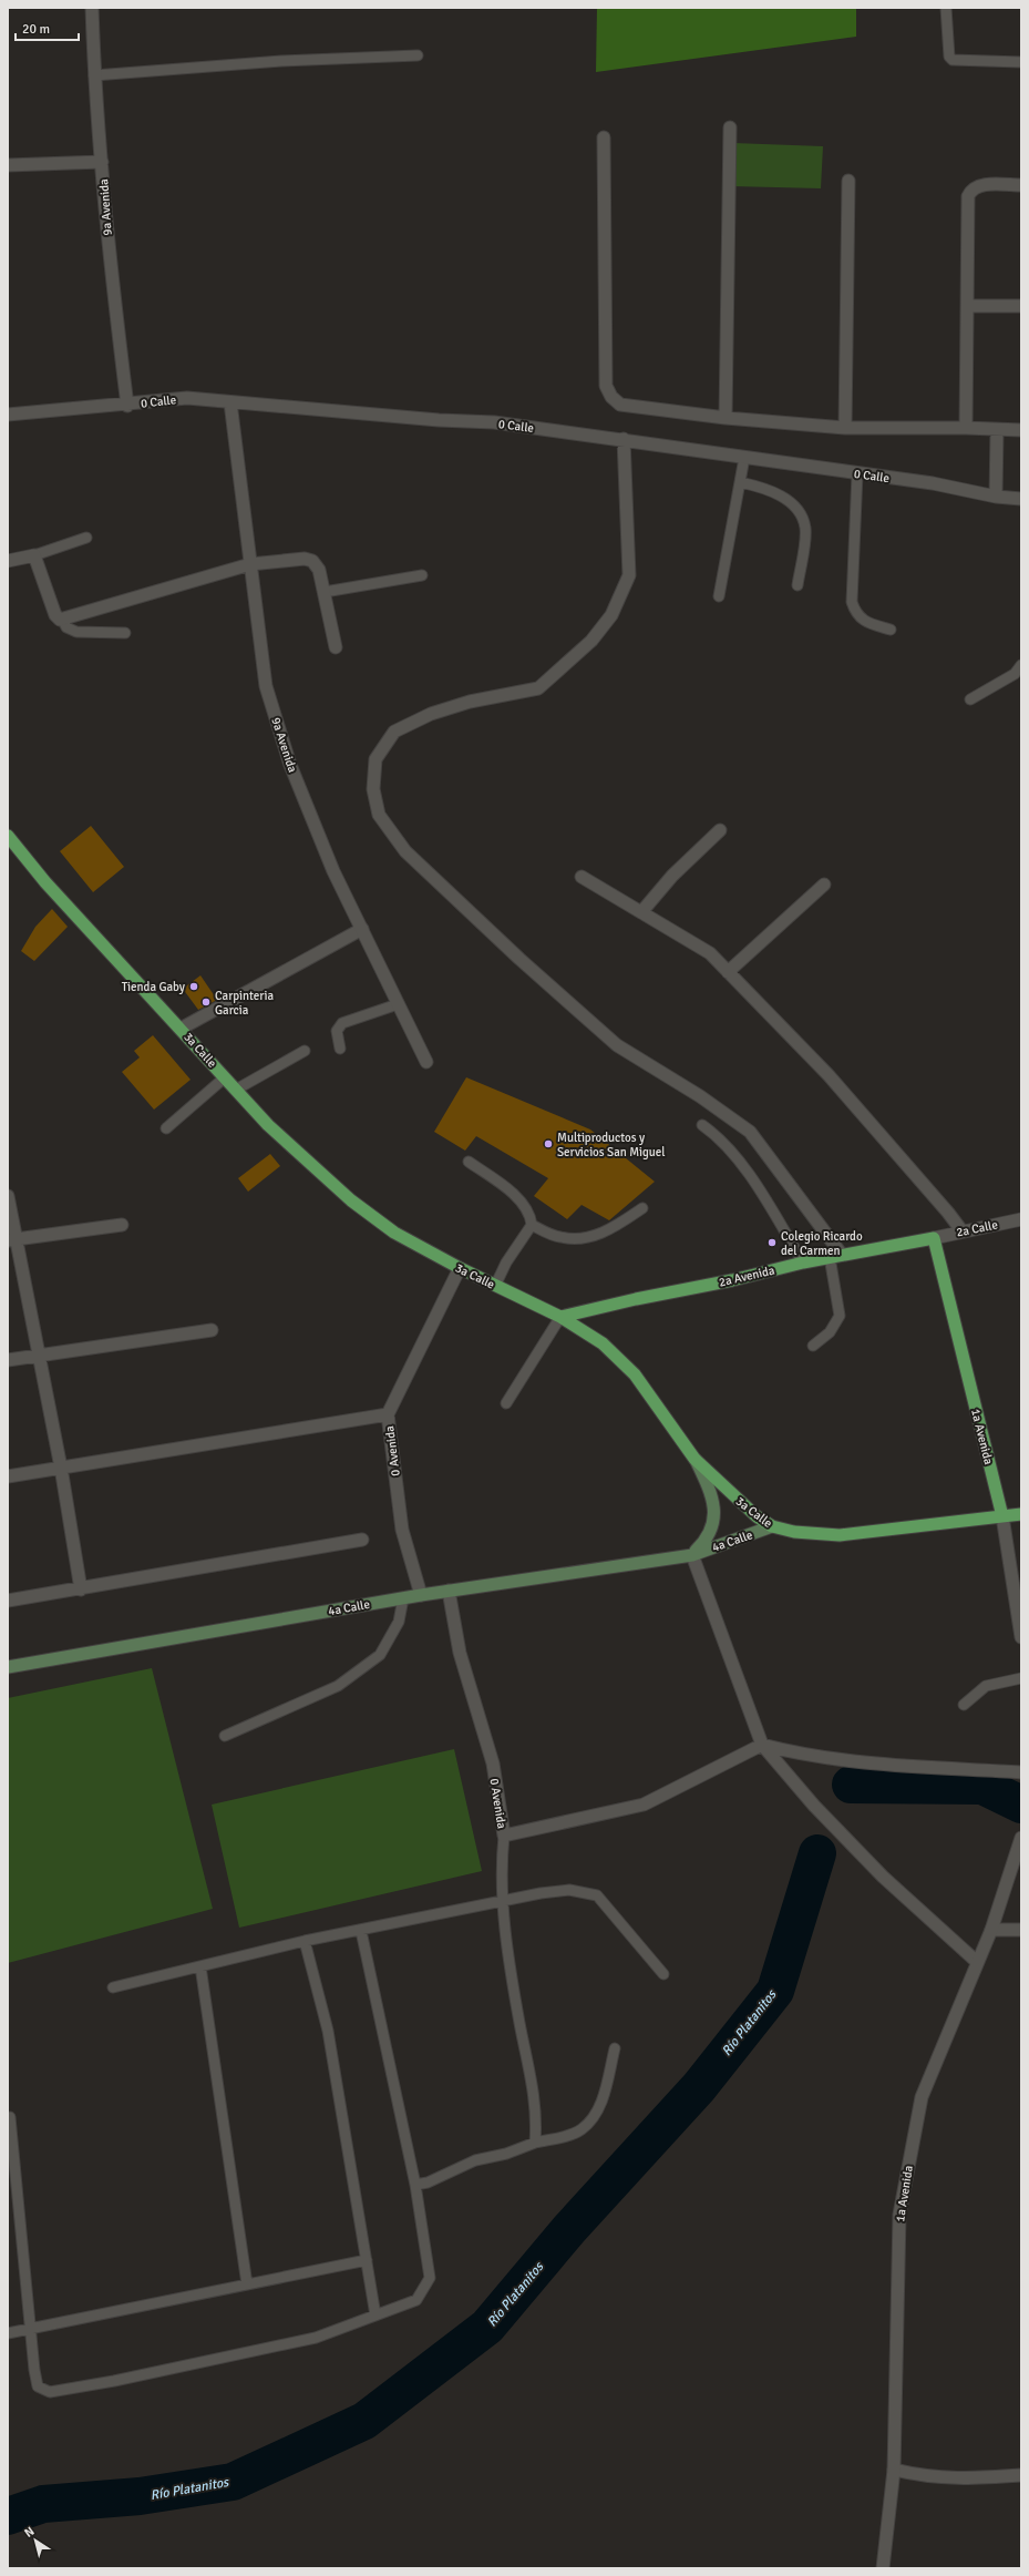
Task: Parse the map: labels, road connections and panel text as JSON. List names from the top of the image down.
{
  "streets": {
    "main road": [
      "3a Calle",
      "2a Avenida",
      "1a Avenida",
      "4a Calle"
    ],
    "street": [
      "9a Avenida",
      "0 Calle",
      "2a Calle",
      "0 Avenida"
    ]
  },
  "crossings": [
    ["9a Avenida", "0 Calle"],
    ["3a Calle", "2a Avenida"],
    ["3a Calle", "1a Avenida"],
    ["3a Calle", "0 Avenida"],
    ["3a Calle", "4a Calle"],
    ["2a Calle", "2a Avenida"],
    ["2a Calle", "1a Avenida"],
    ["2a Avenida", "1a Avenida"],
    ["0 Avenida", "4a Calle"]
  ],
  "water": ["Río Platanitos"],
  "places": [
    "Tienda Gaby",
    "Carpinteria Garcia",
    "Multiproductos y Servicios San Miguel",
    "Colegio Ricardo del Carmen"
  ],
  "scale_bar": "20 m",
  "north": "top left"
}
